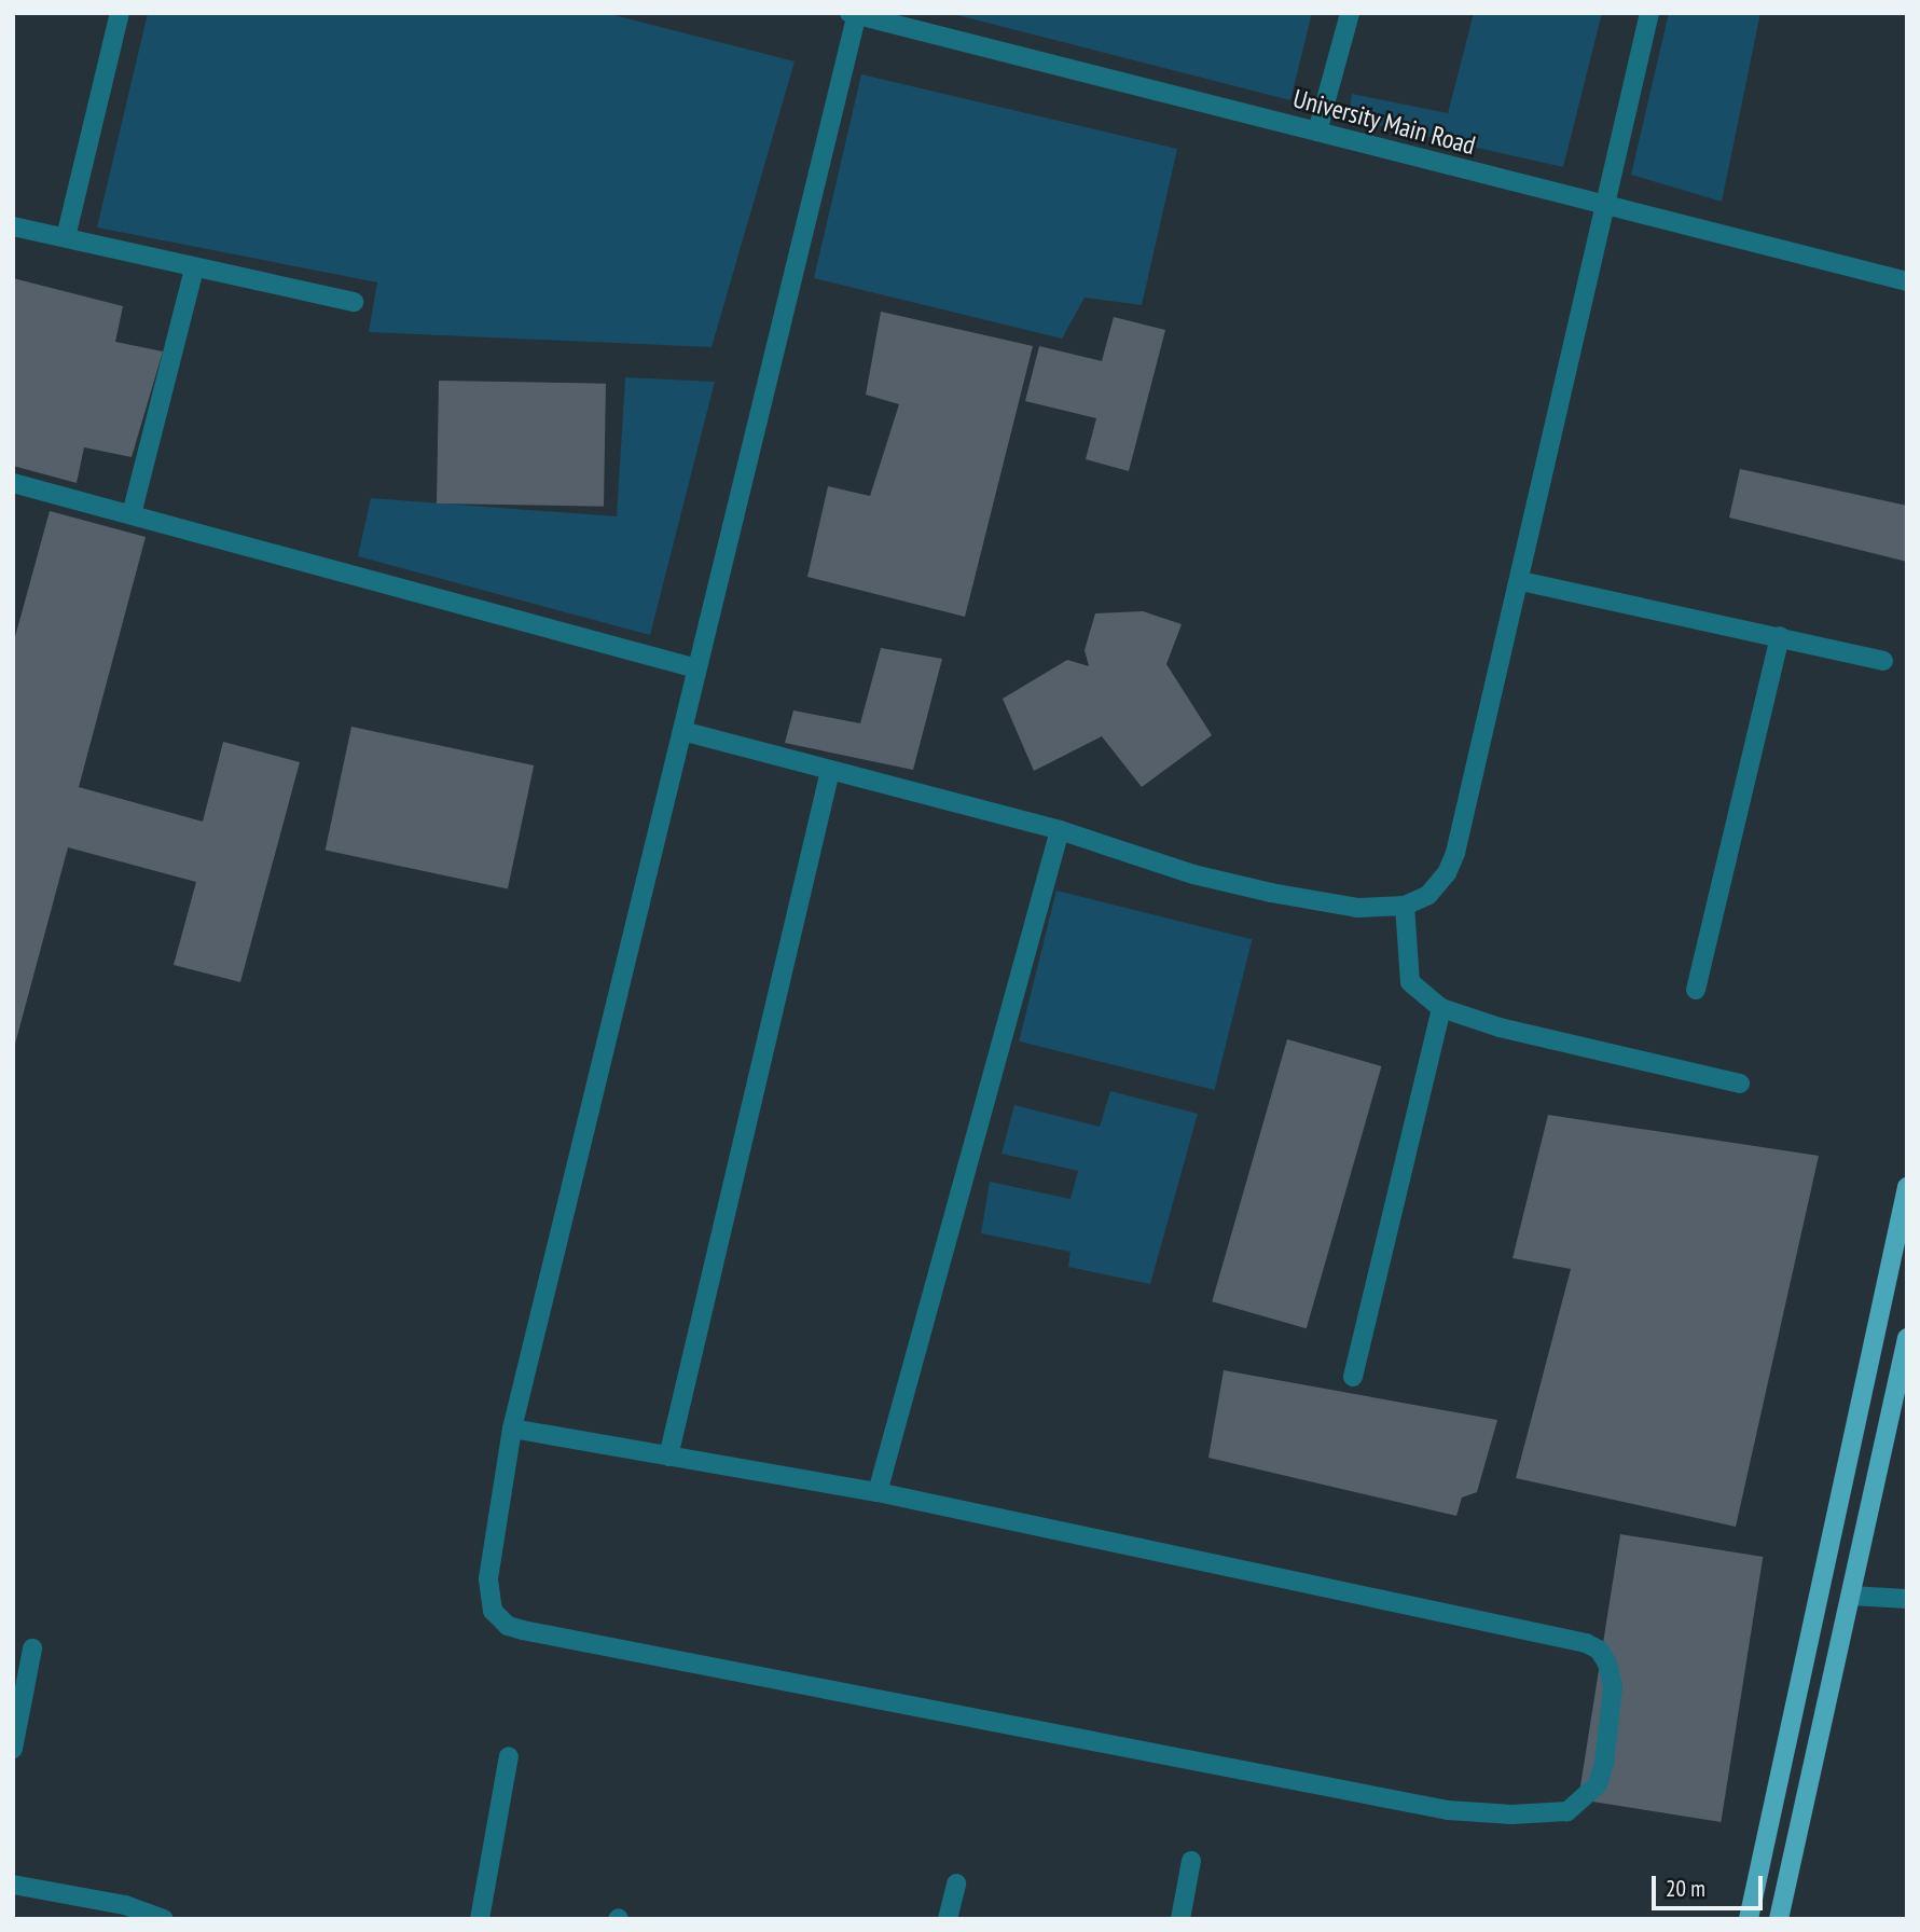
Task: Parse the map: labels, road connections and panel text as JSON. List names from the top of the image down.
{
  "streets": {
    "street": ["University Main Road"]
  },
  "scale_bar": "20 m"
}
